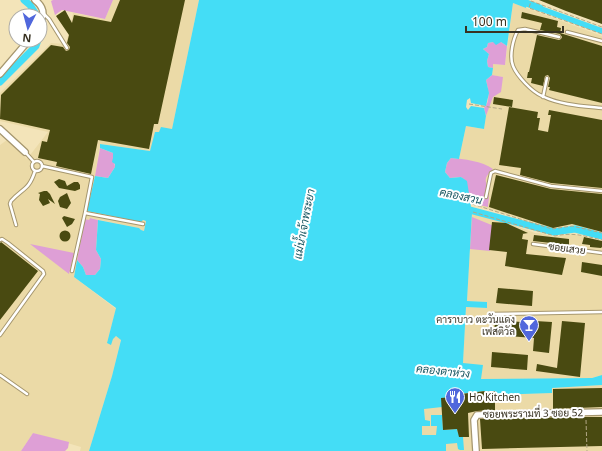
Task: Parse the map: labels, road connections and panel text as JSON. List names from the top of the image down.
{
  "streets": {
    "street": ["ซอยพระรามที่ 3 ซอย 52"],
    "lane": ["ซอยเสวย"]
  },
  "water": ["คลองสวน", "แม่น้ำเจ้าพระยา", "คลองตาห่วง"],
  "places": {
    "bar": ["คาราบาว ตะวันแดง เฟสติวัล"],
    "restaurant": ["Ho Kitchen"]
  },
  "scale_bar": "100 m",
  "north": "bottom"
}
